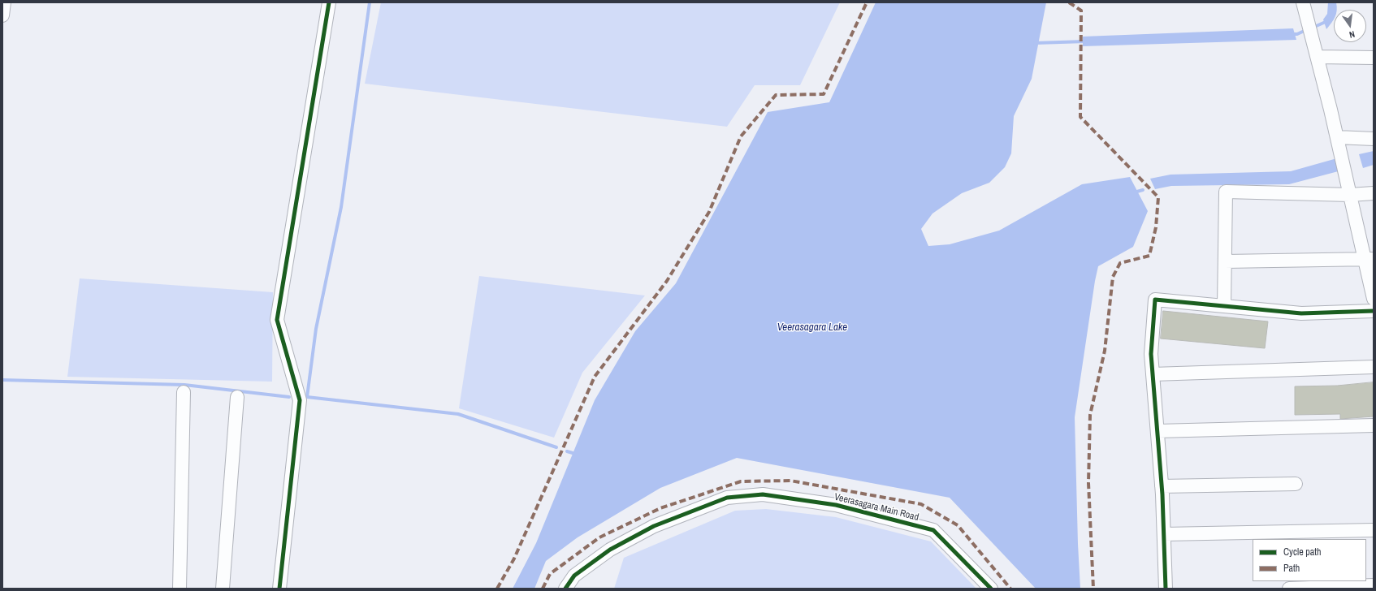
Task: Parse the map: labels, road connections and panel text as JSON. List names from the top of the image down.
{
  "streets": {
    "street": ["Veerasagara Main Road"]
  },
  "water": ["Veerasagara Lake"],
  "legend": ["Cycle path", "Path"],
  "north": "bottom"
}
